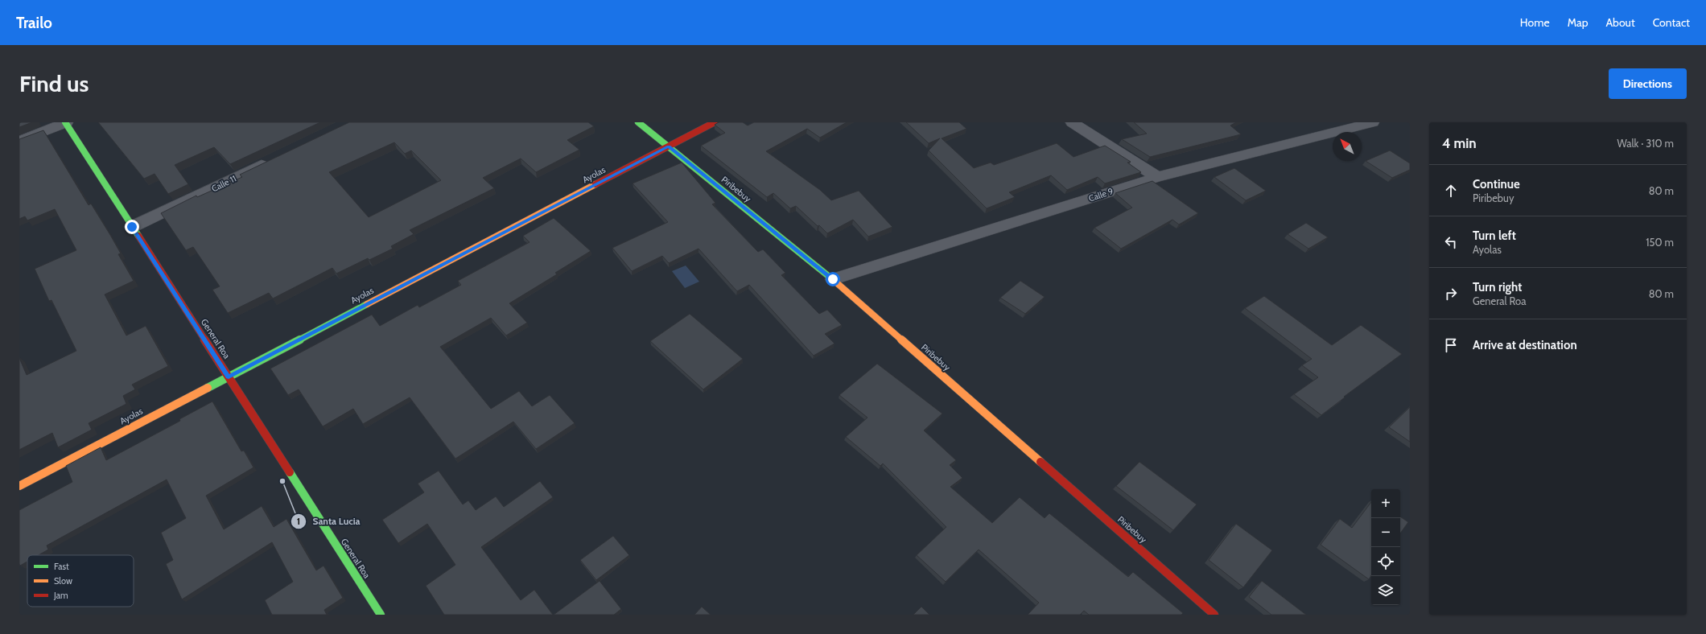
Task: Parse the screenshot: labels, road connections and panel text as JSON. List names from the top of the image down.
{
  "streets": {
    "street": [
      "Ayolas",
      "Calle 11",
      "Piribebuy",
      "Calle 9",
      "General Roa"
    ]
  },
  "crossings": [
    ["Ayolas", "Piribebuy"],
    ["Ayolas", "General Roa"],
    ["Calle 11", "General Roa"],
    ["Piribebuy", "Calle 9"]
  ],
  "places": ["Santa Lucia"],
  "legend": ["Fast", "Slow", "Jam"],
  "north": "top left",
  "page": {
    "header": "Trailo",
    "nav": [
      "Home",
      "Map",
      "About",
      "Contact"
    ],
    "buttons": "Directions",
    "title": "Find us",
    "heading": ["4 min", "Walk · 310 m"],
    "list": [
      ["Continue", "Piribebuy", "80 m"],
      ["Turn left", "Ayolas", "150 m"],
      ["Turn right", "General Roa", "80 m"],
      "Arrive at destination"
    ],
    "map_buttons": ["+", "−"]
  }
}
